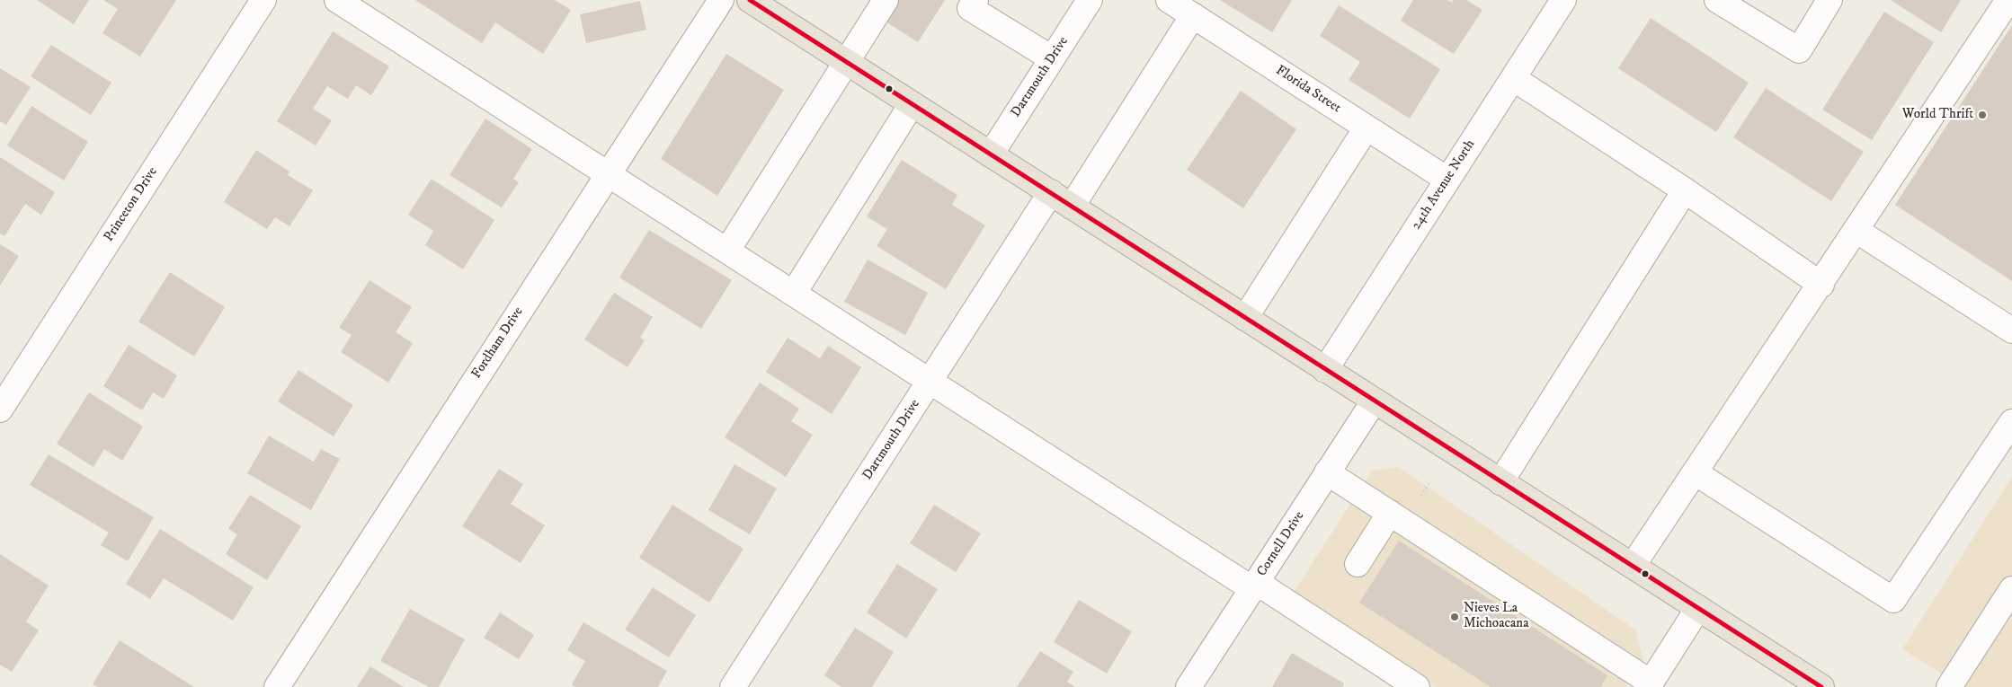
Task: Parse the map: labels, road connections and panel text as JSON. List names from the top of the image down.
{
  "streets": {
    "street": [
      "Dartmouth Drive",
      "Florida Street",
      "24th Avenue North",
      "Princeton Drive",
      "Fordham Drive",
      "Cornell Drive"
    ]
  },
  "crossings": [
    ["Florida Street", "24th Avenue North"]
  ],
  "places": ["World Thrift", "Nieves La Michoacana"]
}
